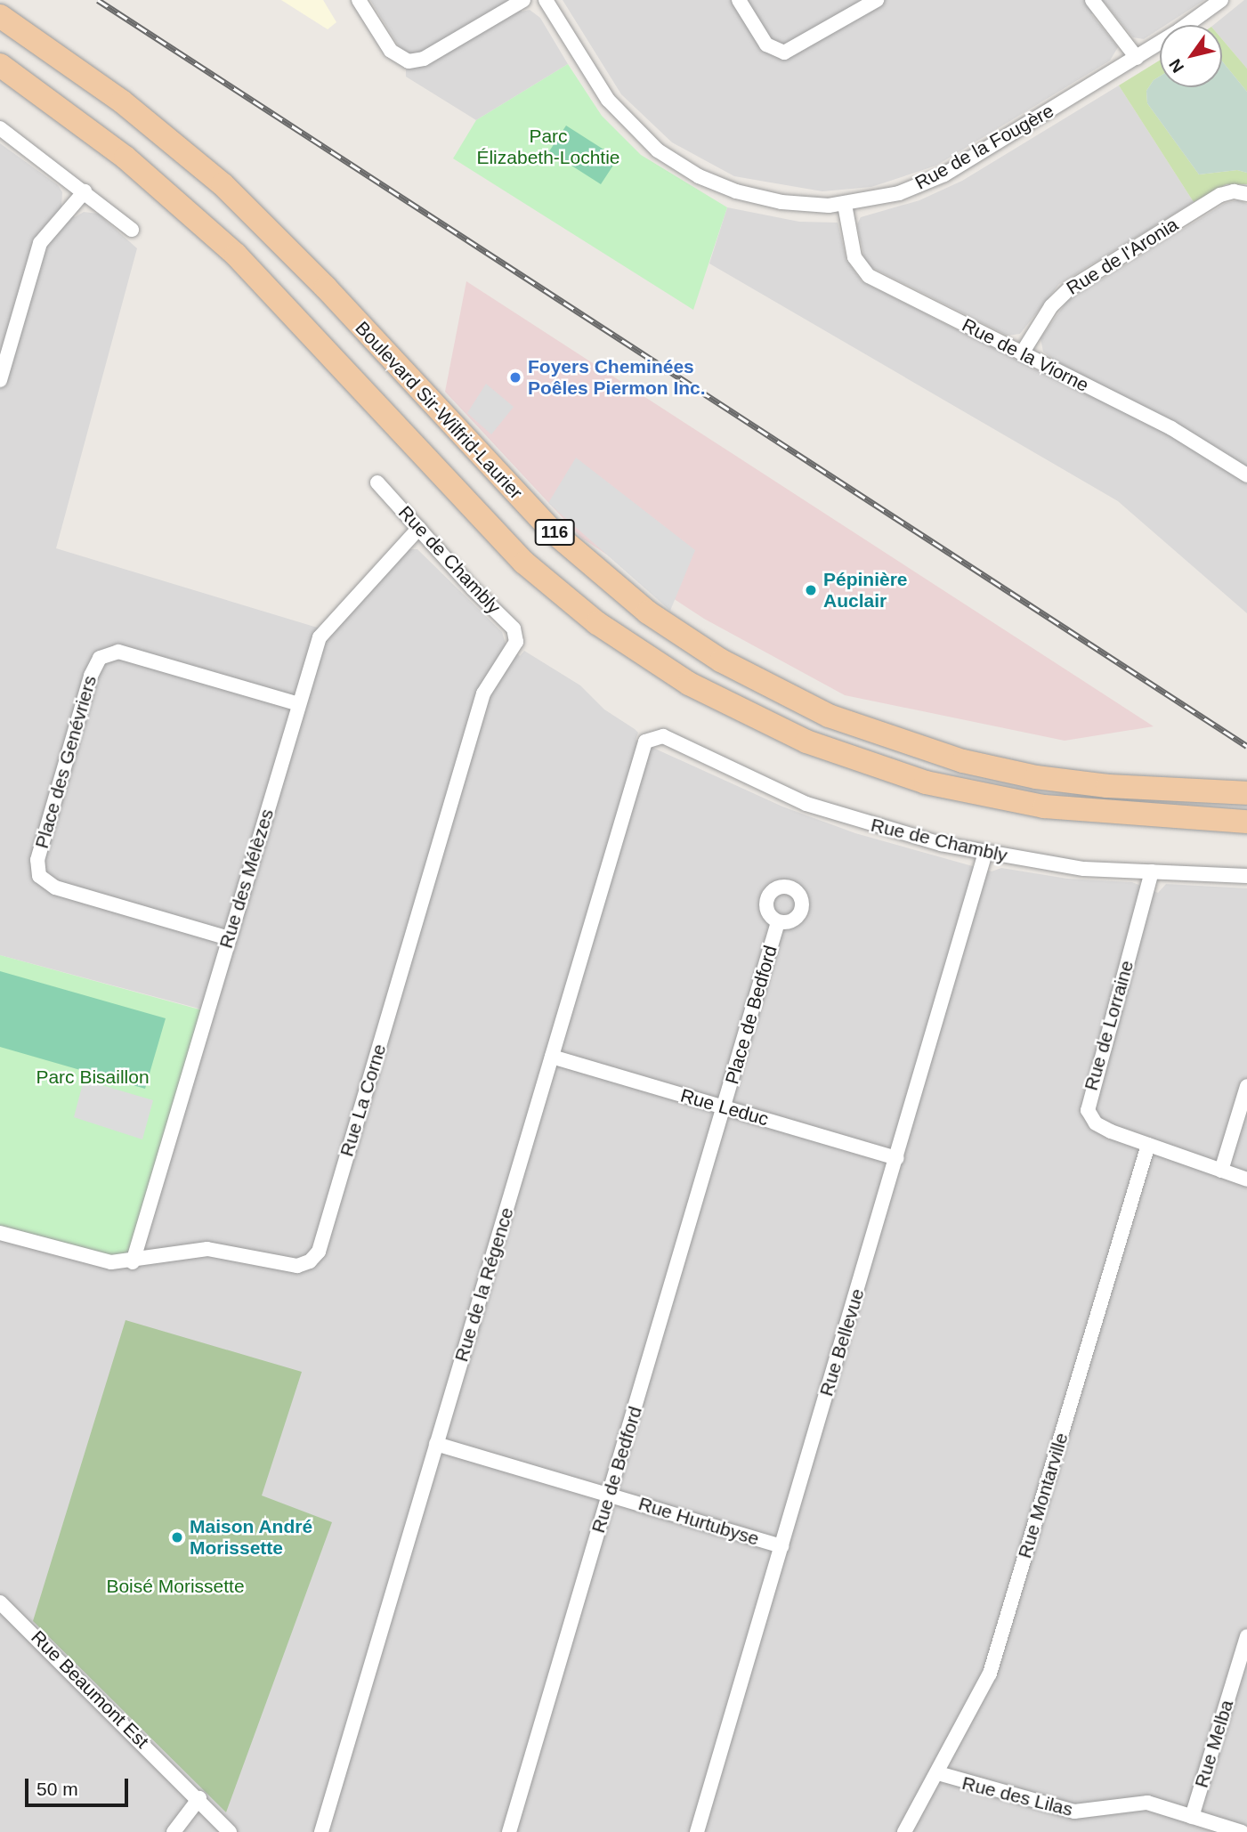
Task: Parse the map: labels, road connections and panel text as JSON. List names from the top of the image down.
{
  "streets": {
    "main road": ["Boulevard Sir-Wilfrid-Laurier", "116"],
    "street": [
      "Rue de la Fougère",
      "Rue de l'Aronia",
      "Rue de la Viorne",
      "Rue de Chambly",
      "Place des Genévriers",
      "Rue des Mélèzes",
      "Place de Bedford",
      "Rue de Lorraine",
      "Rue La Corne",
      "Rue Leduc",
      "Rue de la Régence",
      "Rue Bellevue",
      "Rue de Bedford",
      "Rue Montarville",
      "Rue Hurtubyse",
      "Rue Beaumont Est",
      "Rue Melba",
      "Rue des Lilas"
    ]
  },
  "crossings": [
    ["Rue de la Fougère", "Rue de la Viorne"],
    ["Rue de l'Aronia", "Rue de la Viorne"],
    ["Rue de Chambly", "Rue des Mélèzes"],
    ["Rue de Chambly", "Rue de Lorraine"],
    ["Rue de Chambly", "Rue La Corne"],
    ["Rue de Chambly", "Rue de la Régence"],
    ["Rue de Chambly", "Rue Bellevue"],
    ["Place des Genévriers", "Rue des Mélèzes"],
    ["Rue des Mélèzes", "Rue La Corne"],
    ["Place de Bedford", "Rue Leduc"],
    ["Place de Bedford", "Rue de Bedford"],
    ["Rue de Lorraine", "Rue Montarville"],
    ["Rue Leduc", "Rue de la Régence"],
    ["Rue Leduc", "Rue Bellevue"],
    ["Rue Leduc", "Rue de Bedford"],
    ["Rue de la Régence", "Rue Hurtubyse"],
    ["Rue Bellevue", "Rue Hurtubyse"],
    ["Rue de Bedford", "Rue Hurtubyse"],
    ["Rue Montarville", "Rue des Lilas"],
    ["Rue Melba", "Rue des Lilas"]
  ],
  "parks": ["Parc Élizabeth-Lochtie", "Parc Bisaillon", "Boisé Morissette"],
  "places": ["Foyers Cheminées Poêles Piermon Inc.", "Pépinière Auclair", "Maison André Morissette"],
  "scale_bar": "50 m",
  "north": "bottom left"
}
